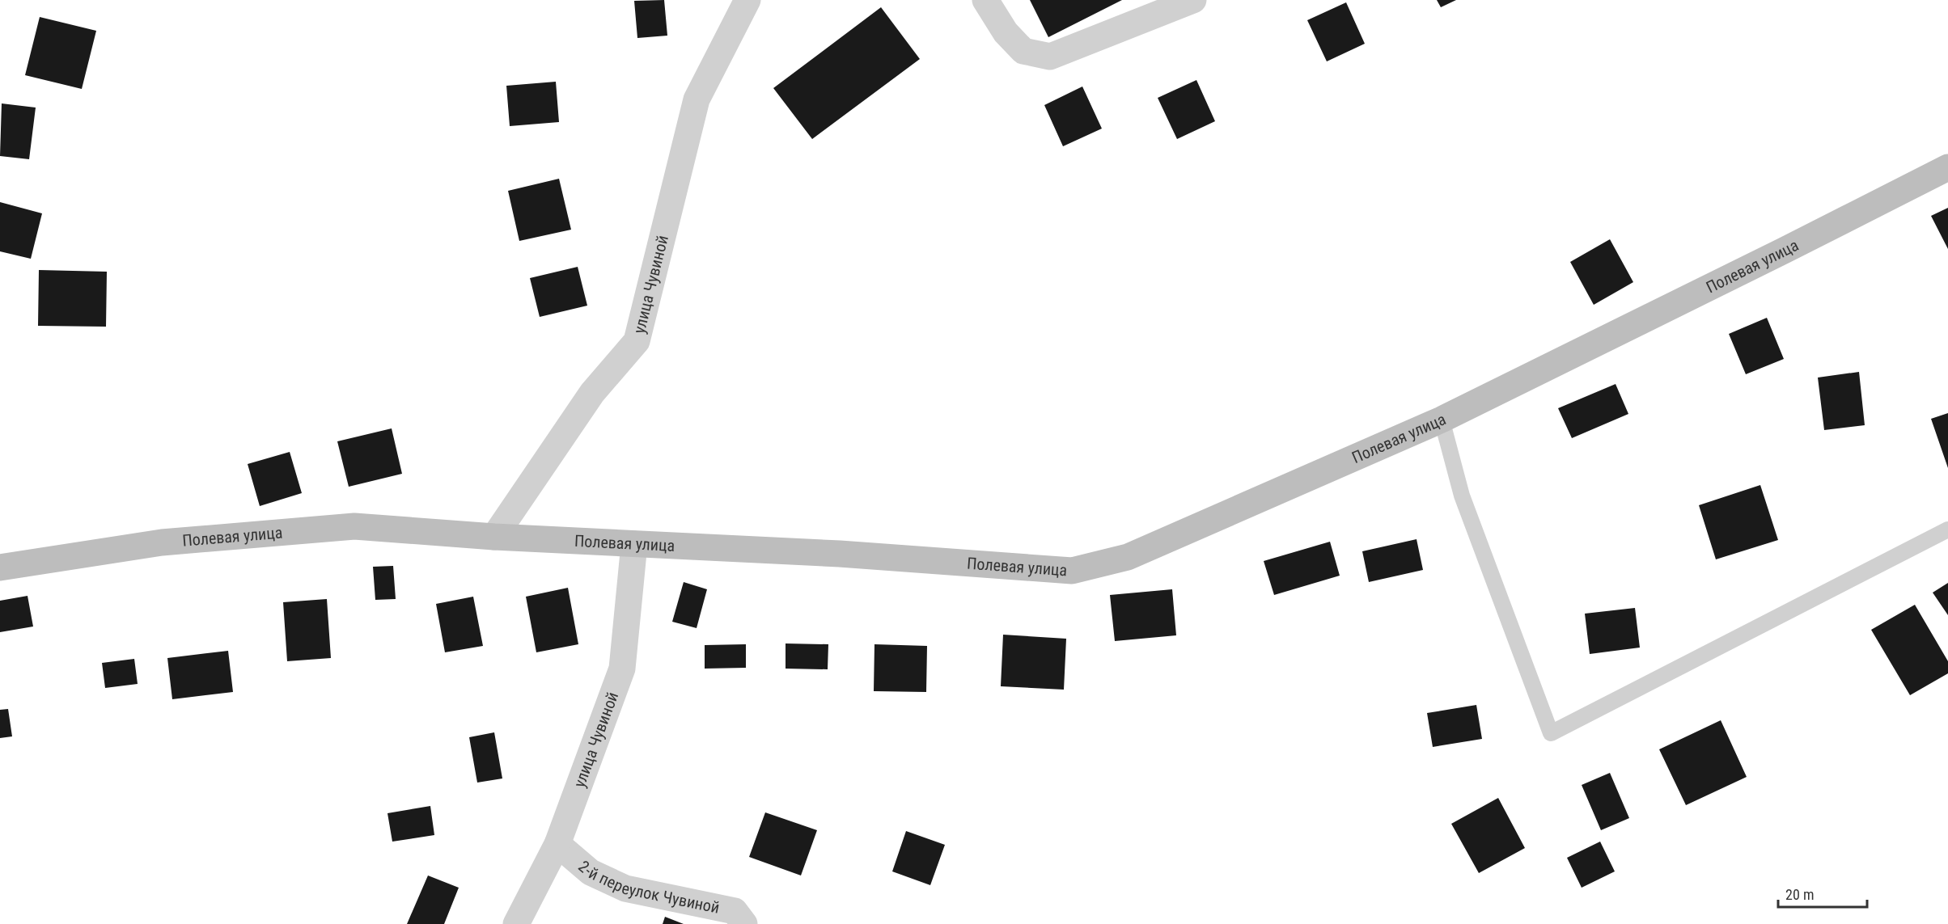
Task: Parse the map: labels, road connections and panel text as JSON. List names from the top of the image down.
{
  "streets": {
    "street": ["Полевая улица", "улица Чувиной", "2-й переулок Чувиной"]
  },
  "crossings": [
    ["Полевая улица", "улица Чувиной"],
    ["улица Чувиной", "2-й переулок Чувиной"]
  ],
  "scale_bar": "20 m"
}
